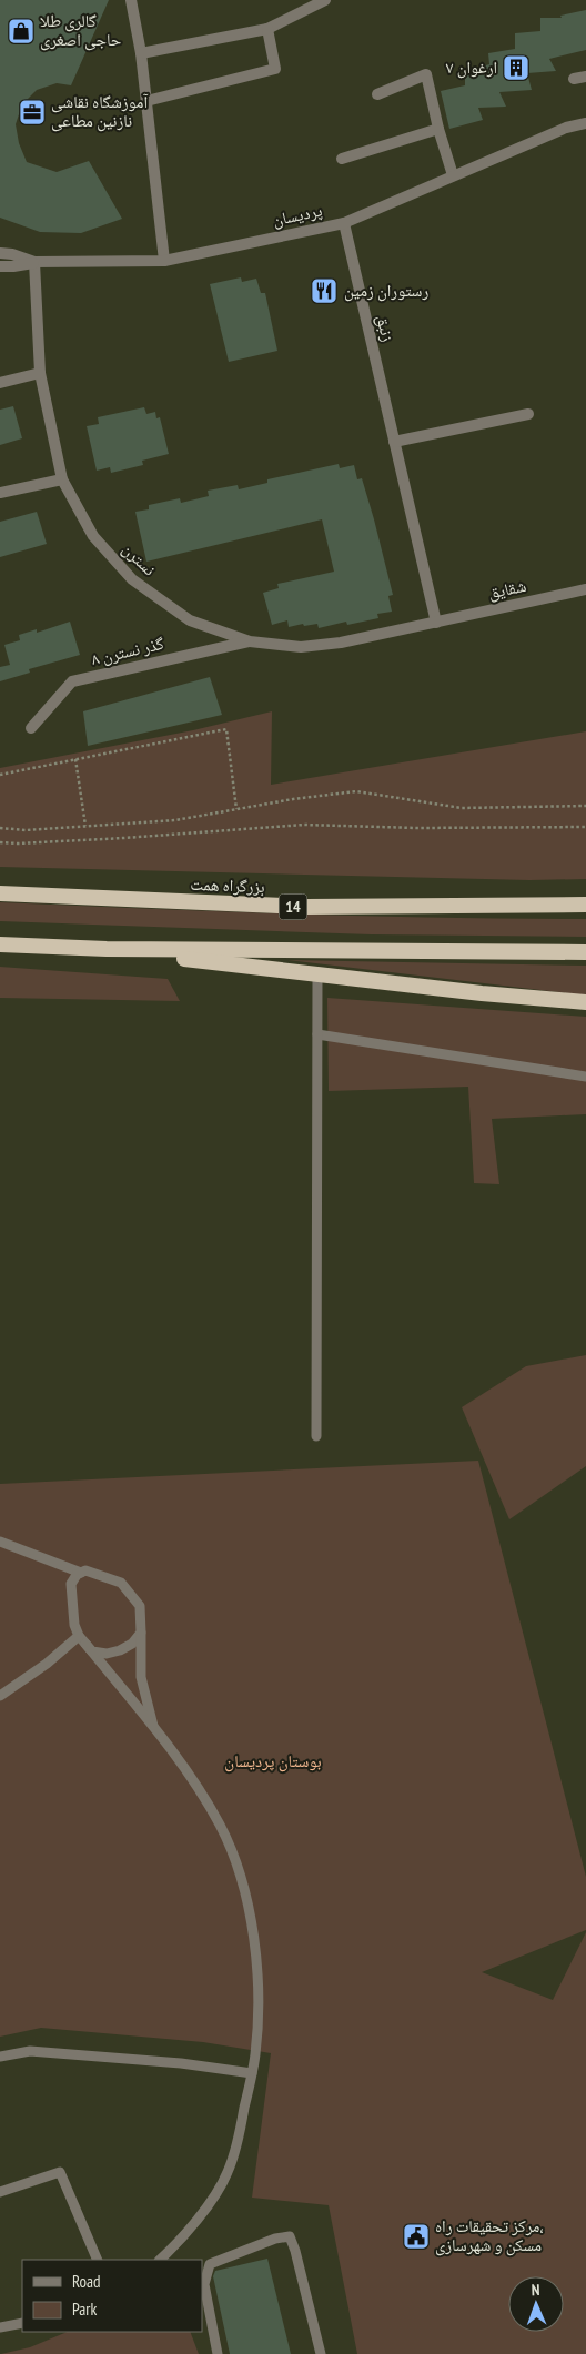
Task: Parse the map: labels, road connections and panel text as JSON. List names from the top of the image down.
{
  "streets": {
    "highway": ["بزرگراه همت", "14"],
    "street": [
      "پردیسان",
      "زنبق",
      "نسترن",
      "شقایق",
      "گذر نسترن ۸"
    ]
  },
  "crossings": [
    ["پردیسان", "زنبق"],
    ["پردیسان", "نسترن"],
    ["زنبق", "نسترن"],
    ["زنبق", "شقایق"],
    ["نسترن", "شقایق"],
    ["نسترن", "گذر نسترن ۸"]
  ],
  "parks": ["بوستان پردیسان"],
  "places": {
    "shop": ["گالری طلا حاجی اصغری"],
    "building": ["ارغوان ۷"],
    "office": ["آموزشگاه نقاشی نازنین مطاعی"],
    "restaurant": ["رستوران زمین"],
    "public building": ["مرکز تحقیقات راه، مسکن و شهرسازی"]
  },
  "legend": ["Road", "Park"],
  "north": "top"
}
